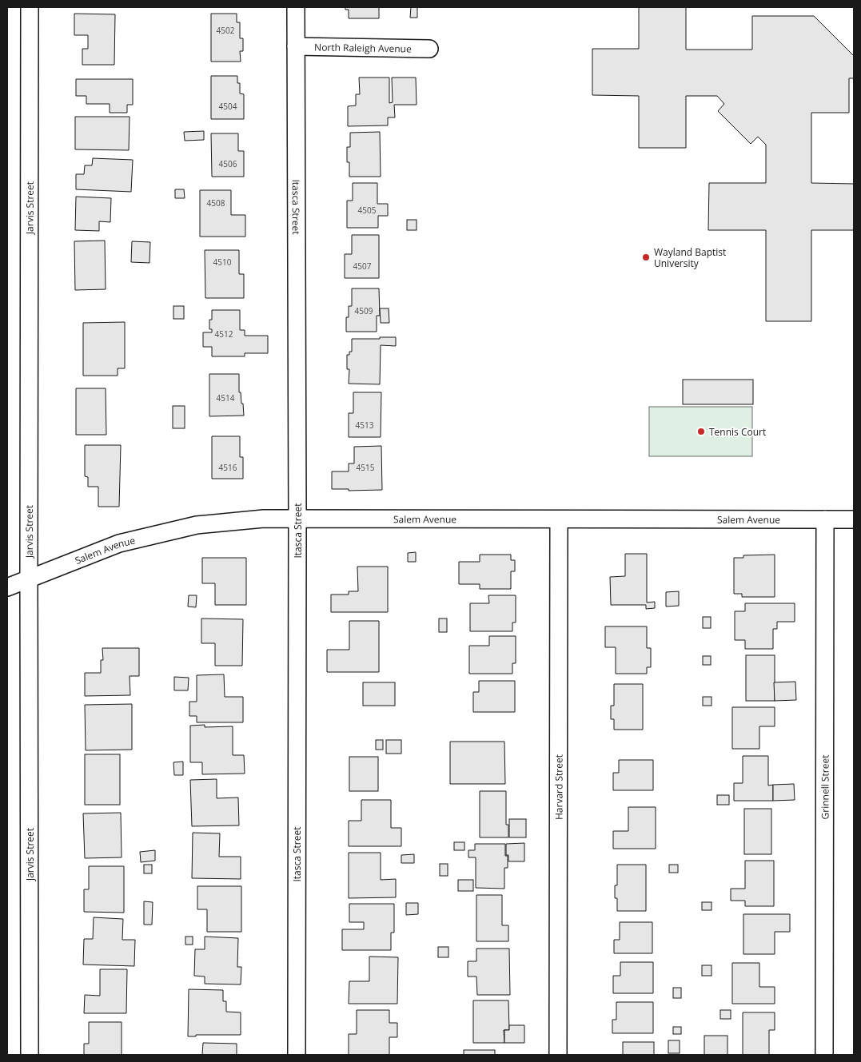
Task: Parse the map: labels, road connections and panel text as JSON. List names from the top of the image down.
{
  "streets": {
    "street": [
      "North Raleigh Avenue",
      "Jarvis Street",
      "Itasca Street",
      "Salem Avenue",
      "Harvard Street",
      "Grinnell Street"
    ]
  },
  "crossings": [
    ["North Raleigh Avenue", "Itasca Street"],
    ["Jarvis Street", "Salem Avenue"],
    ["Itasca Street", "Salem Avenue"],
    ["Salem Avenue", "Harvard Street"],
    ["Salem Avenue", "Grinnell Street"]
  ],
  "places": ["Wayland Baptist University", "Tennis Court"],
  "house_numbers": [
    "4502",
    "4504",
    "4506",
    "4508",
    "4505",
    "4510",
    "4507",
    "4509",
    "4512",
    "4514",
    "4513",
    "4516",
    "4515"
  ]
}
